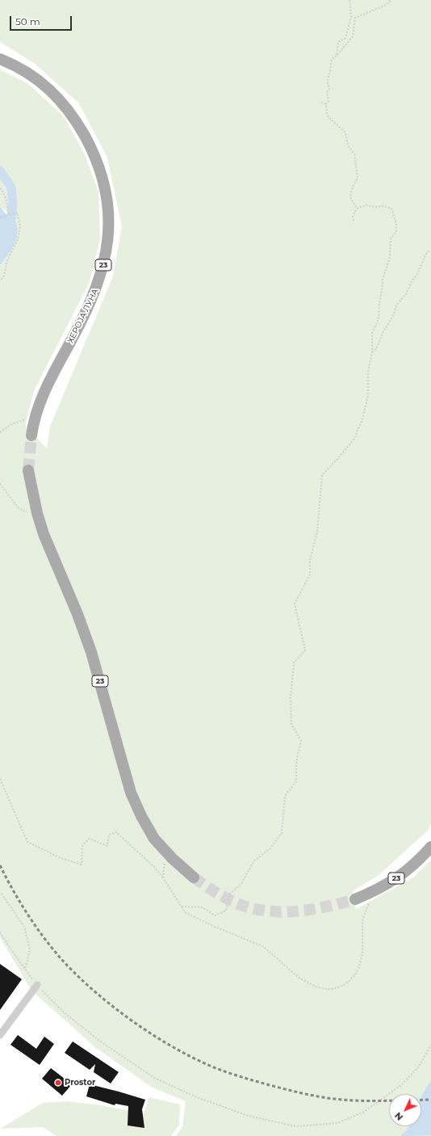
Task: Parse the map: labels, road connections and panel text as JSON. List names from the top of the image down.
{
  "streets": {
    "main road": ["23", "ХЕРОЈА ЛУНА"]
  },
  "places": ["Prostor"],
  "scale_bar": "50 m",
  "north": "bottom left"
}
